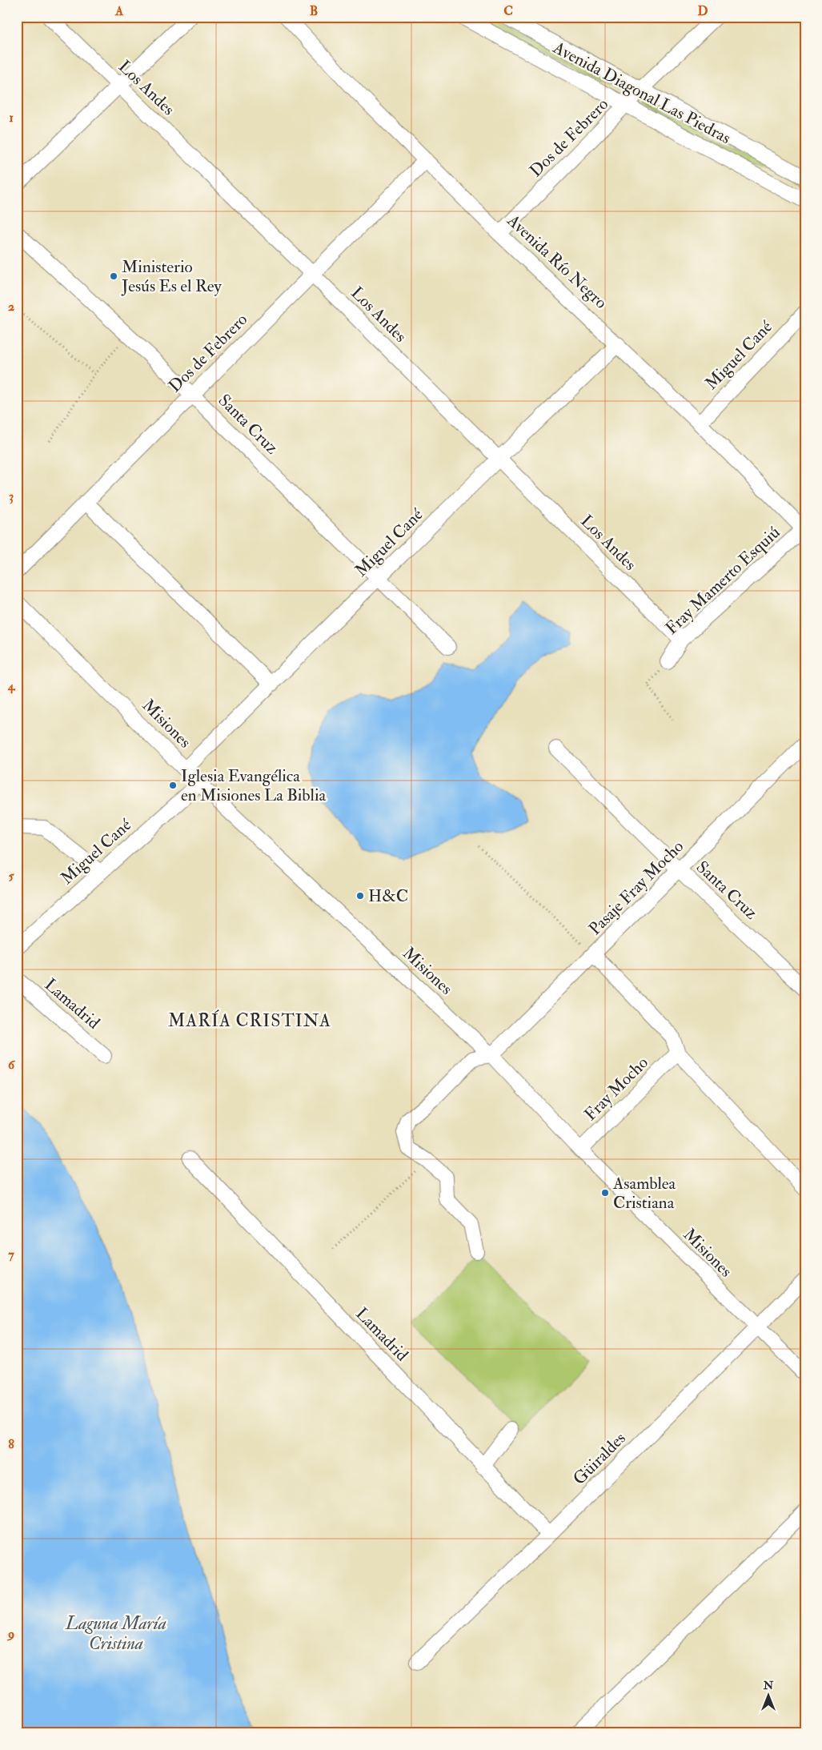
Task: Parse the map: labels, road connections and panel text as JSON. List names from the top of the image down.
{
  "streets": {
    "street": [
      "Los Andes",
      "Avenida Diagonal Las Piedras",
      "Dos de Febrero",
      "Avenida Río Negro",
      "Miguel Cané",
      "Santa Cruz",
      "Fray Mamerto Esquiú",
      "Misiones",
      "Pasaje Fray Mocho",
      "Lamadrid",
      "Fray Mocho",
      "Güiraldes"
    ]
  },
  "crossings": [
    ["Los Andes", "Dos de Febrero"],
    ["Los Andes", "Miguel Cané"],
    ["Los Andes", "Fray Mamerto Esquiú"],
    ["Avenida Diagonal Las Piedras", "Dos de Febrero"],
    ["Dos de Febrero", "Avenida Río Negro"],
    ["Dos de Febrero", "Santa Cruz"],
    ["Avenida Río Negro", "Miguel Cané"],
    ["Avenida Río Negro", "Fray Mamerto Esquiú"],
    ["Miguel Cané", "Santa Cruz"],
    ["Miguel Cané", "Misiones"],
    ["Santa Cruz", "Pasaje Fray Mocho"],
    ["Misiones", "Pasaje Fray Mocho"],
    ["Misiones", "Fray Mocho"],
    ["Misiones", "Güiraldes"],
    ["Lamadrid", "Güiraldes"]
  ],
  "districts": ["MARÍA CRISTINA"],
  "water": ["Laguna María Cristina"],
  "places": [
    "Ministerio Jesús Es el Rey",
    "Iglesia Evangélica en Misiones La Biblia",
    "H&C",
    "Asamblea Cristiana"
  ],
  "north": "top",
  "grid": {
    "columns": [
      "A",
      "B",
      "C",
      "D"
    ],
    "rows": [
      "1",
      "2",
      "3",
      "4",
      "5",
      "6",
      "7",
      "8",
      "9"
    ]
  }
}
